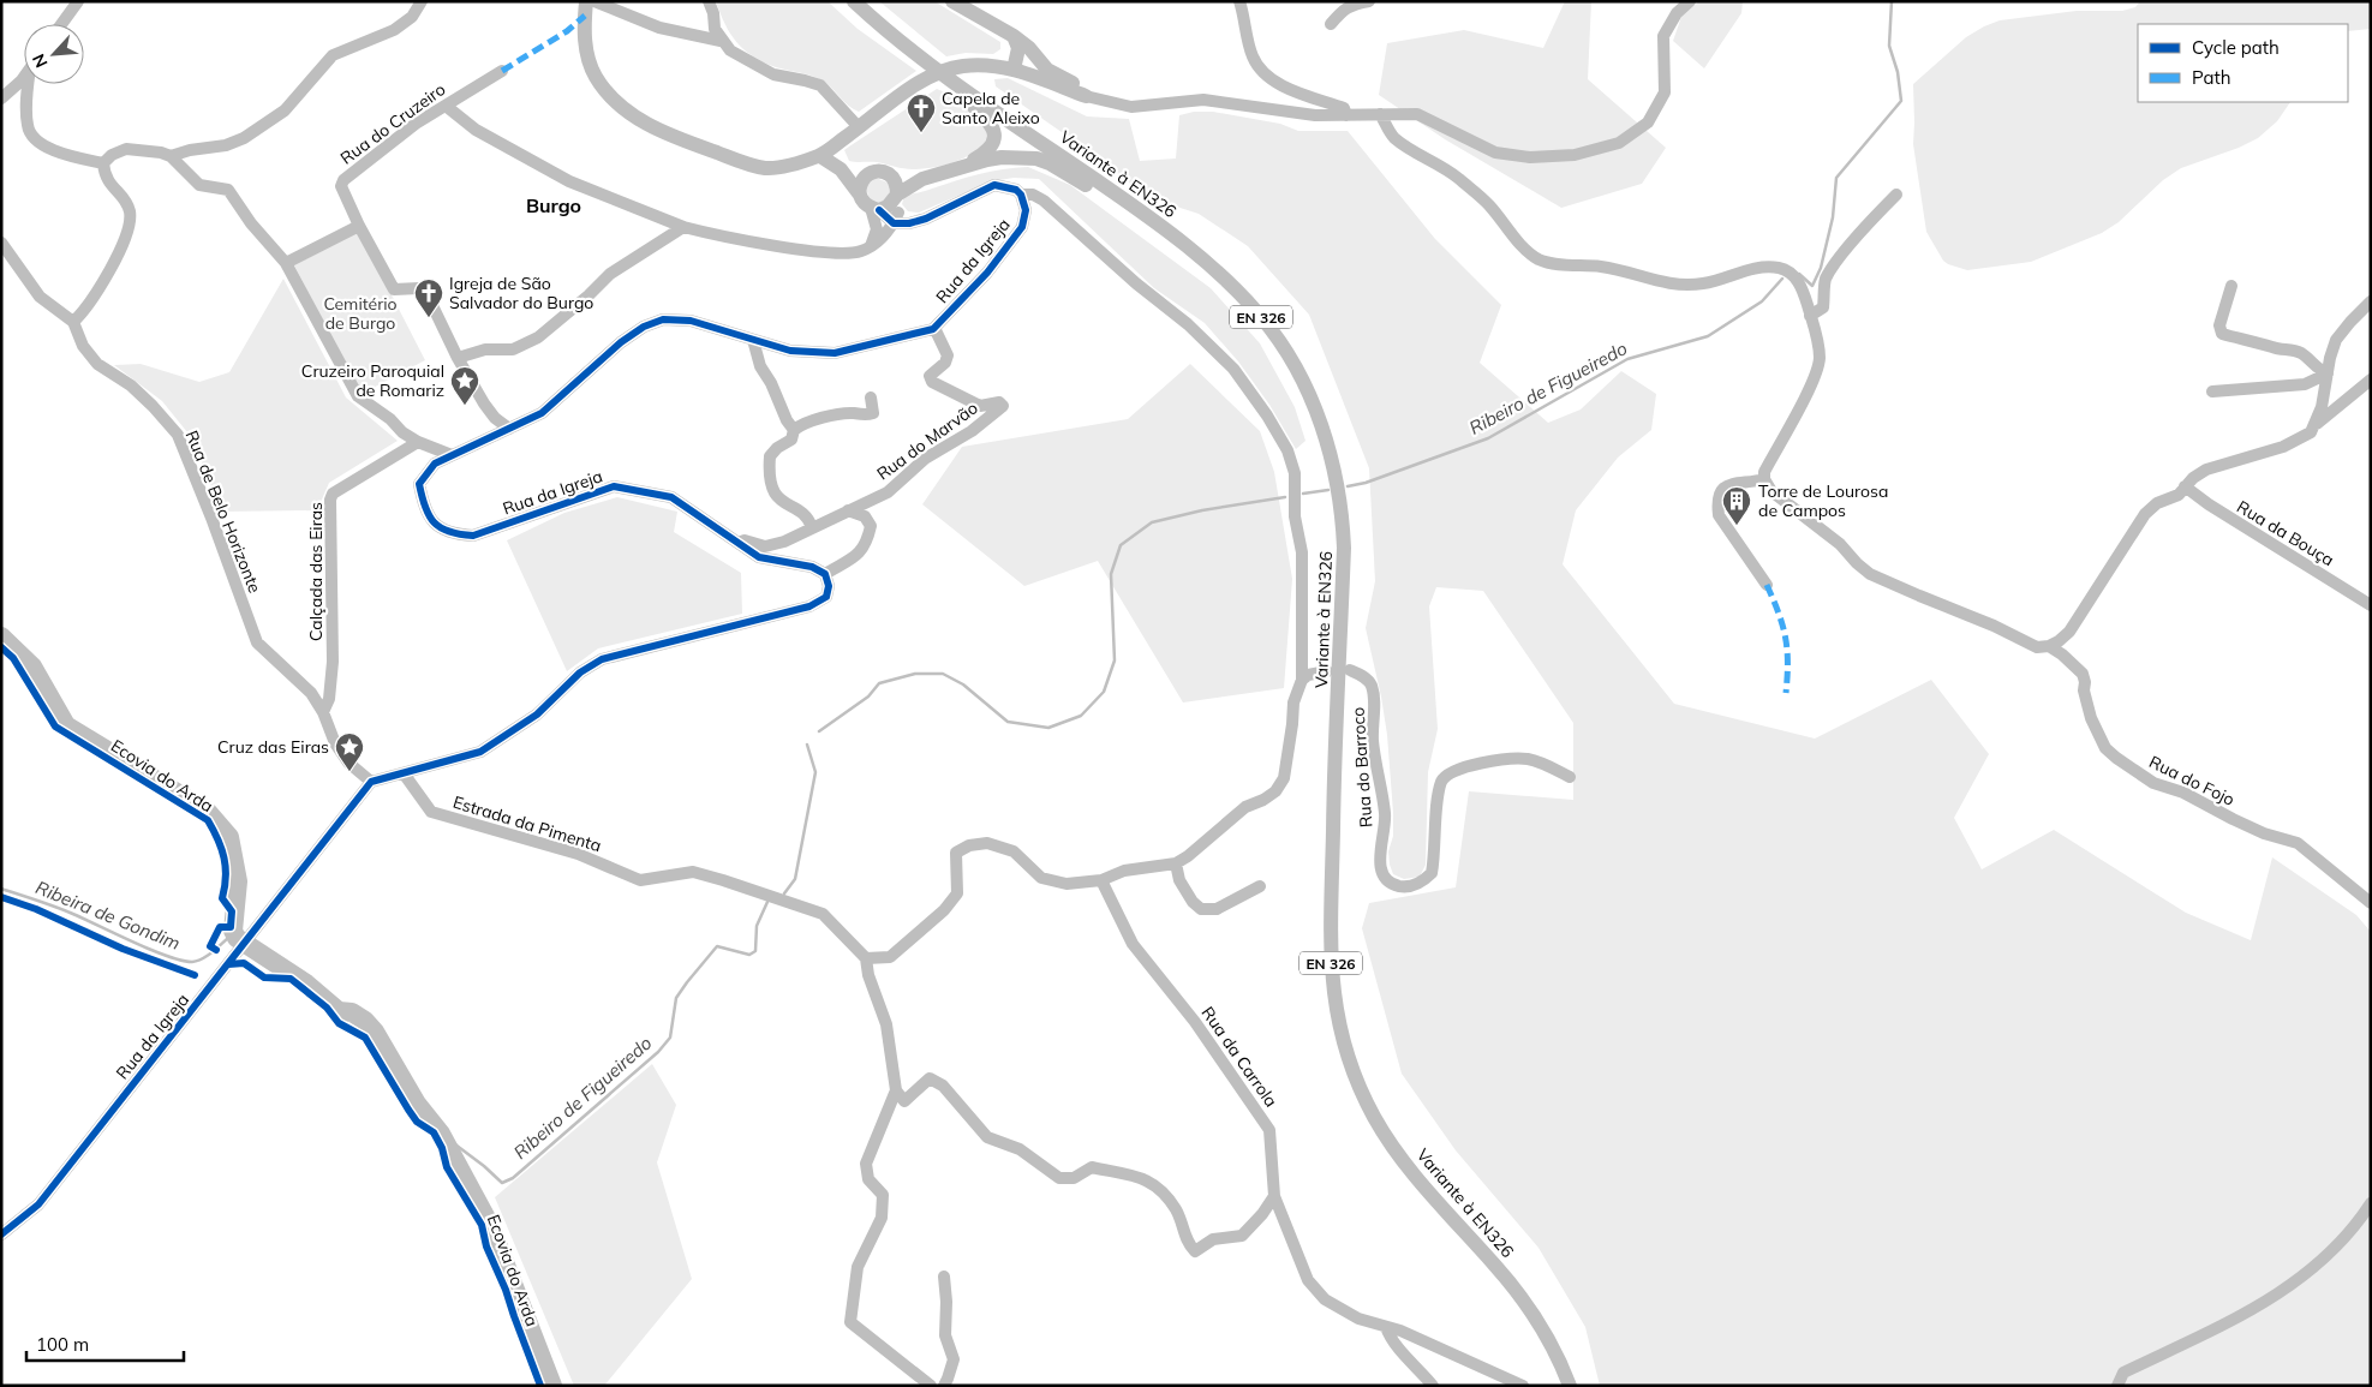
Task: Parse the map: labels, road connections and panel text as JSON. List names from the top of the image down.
{
  "streets": {
    "main road": ["Variante à EN326", "EN 326"],
    "street": [
      "Rua do Cruzeiro",
      "Rua da Igreja",
      "Rua do Marvão",
      "Rua de Belo Horizonte",
      "Rua da Bouça",
      "Calçada das Eiras",
      "Rua do Barroco",
      "Rua do Fojo",
      "Estrada da Pimenta",
      "Rua da Carrola"
    ],
    "cycle path": ["Ecovia do Arda"]
  },
  "crossings": [
    ["Rua da Igreja", "Rua do Marvão"],
    ["Rua da Igreja", "Rua de Belo Horizonte"],
    ["Rua de Belo Horizonte", "Calçada das Eiras"]
  ],
  "districts": ["Burgo"],
  "water": ["Ribeiro de Figueiredo", "Ribeira de Gondim"],
  "parks": ["Cemitério de Burgo"],
  "places": {
    "church": ["Capela de Santo Aleixo", "Igreja de São Salvador do Burgo"],
    "place": ["Cruzeiro Paroquial de Romariz", "Cruz das Eiras"],
    "building": ["Torre de Lourosa de Campos"]
  },
  "legend": ["Cycle path", "Path"],
  "scale_bar": "100 m",
  "north": "bottom left"
}
